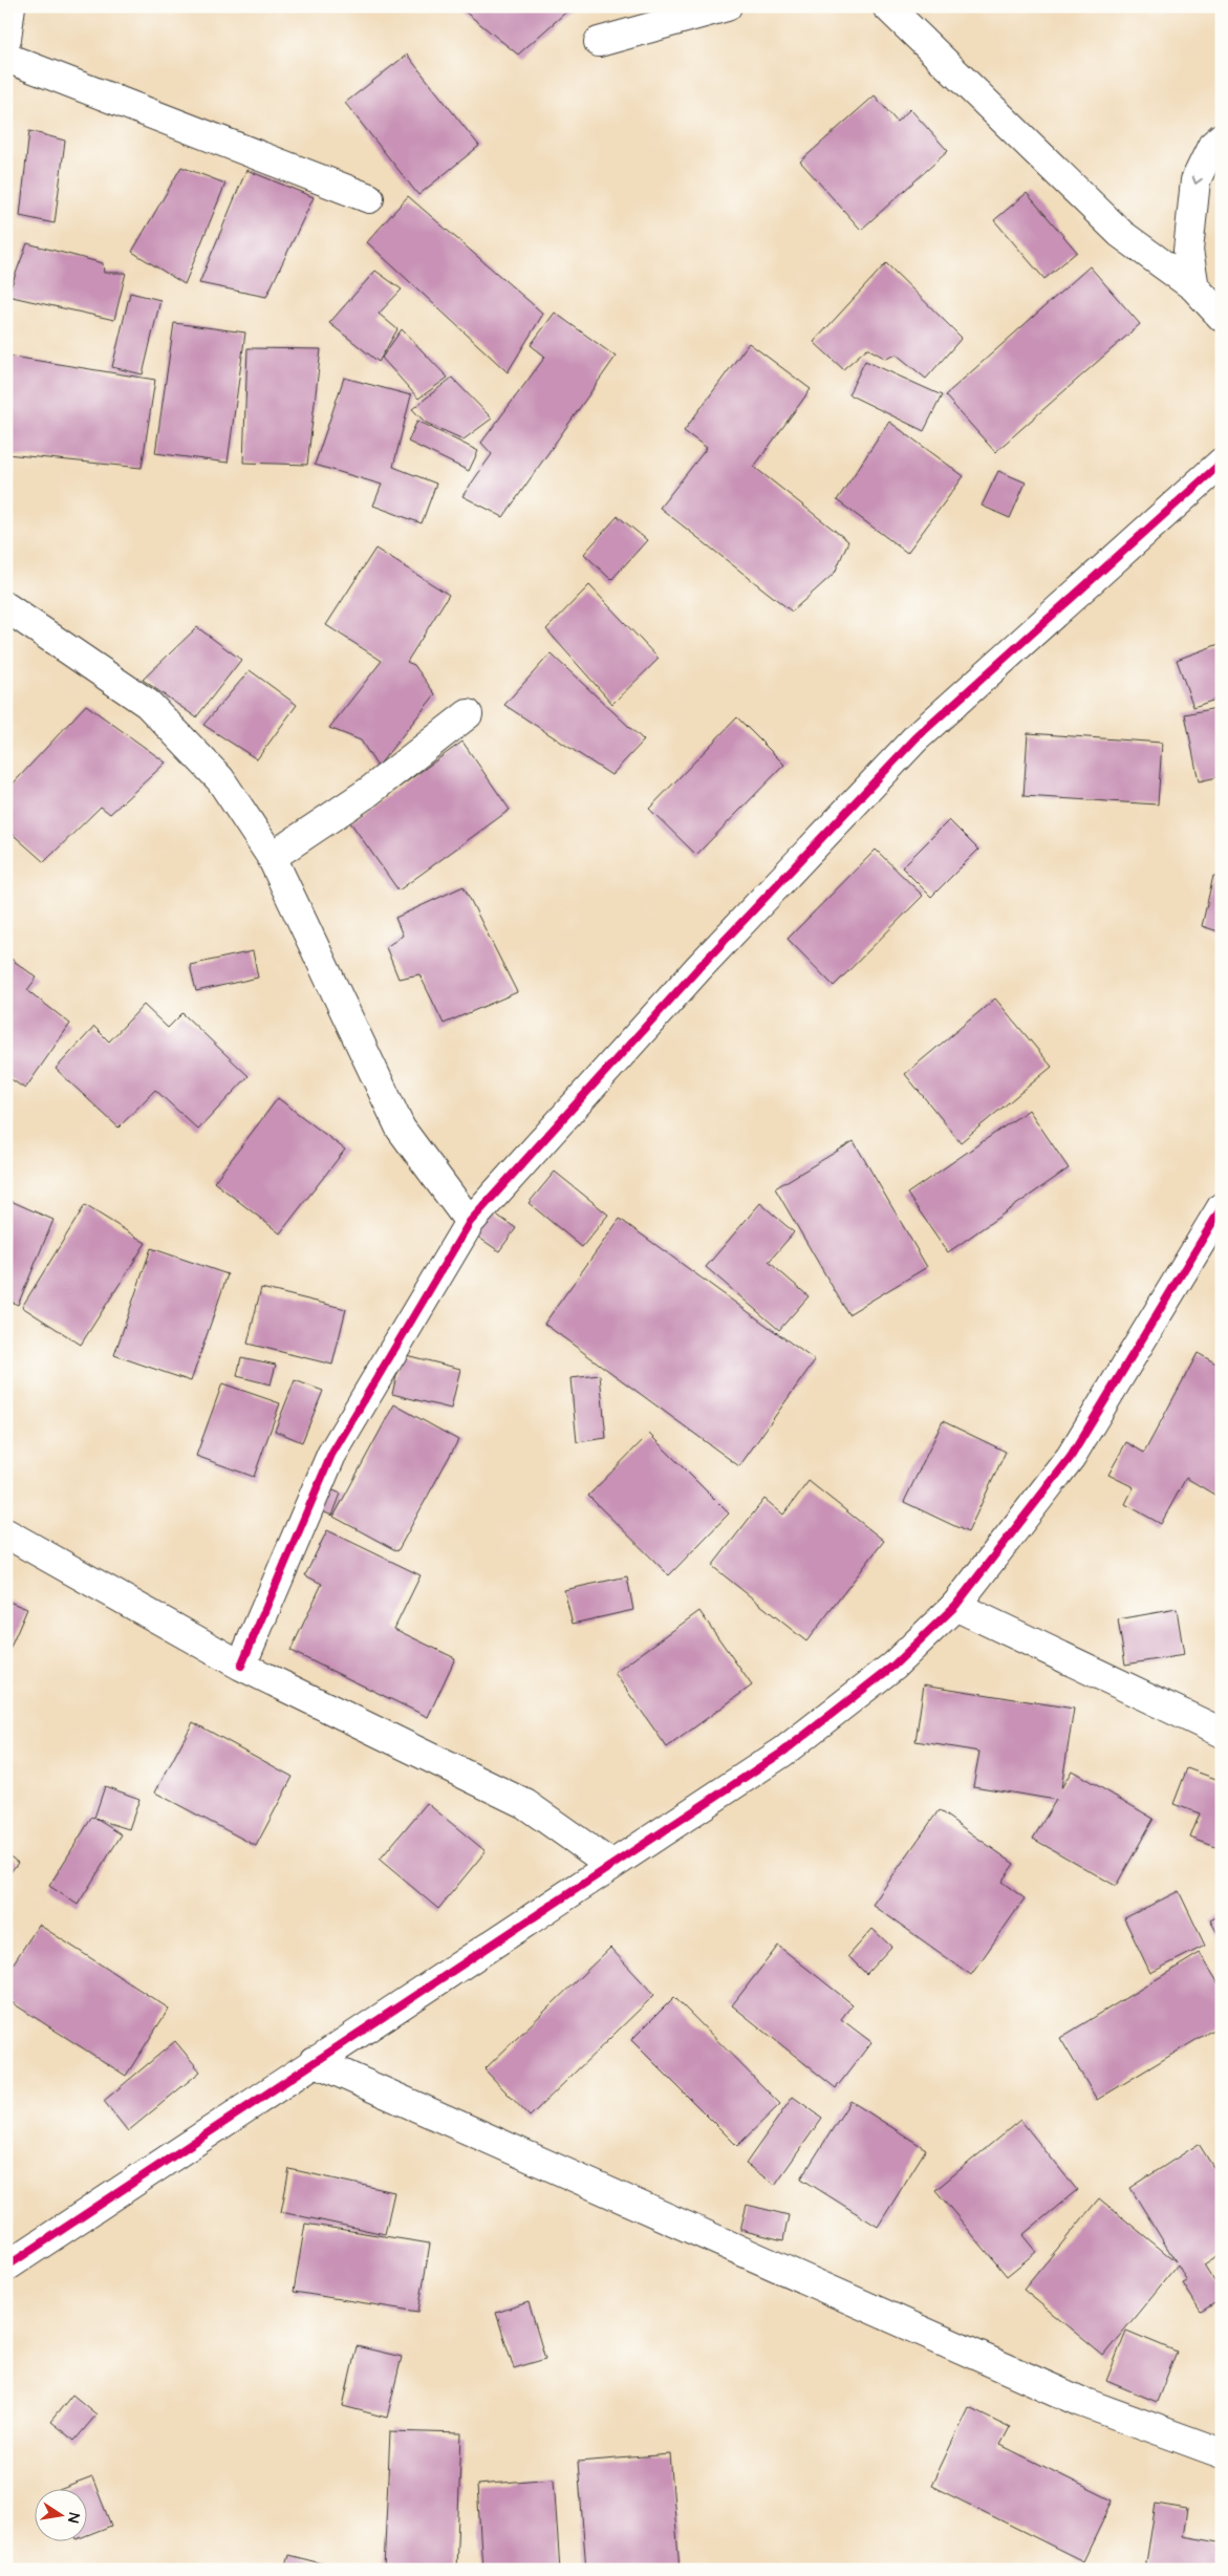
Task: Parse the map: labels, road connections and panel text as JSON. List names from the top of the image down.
{
  "north": "right"
}
